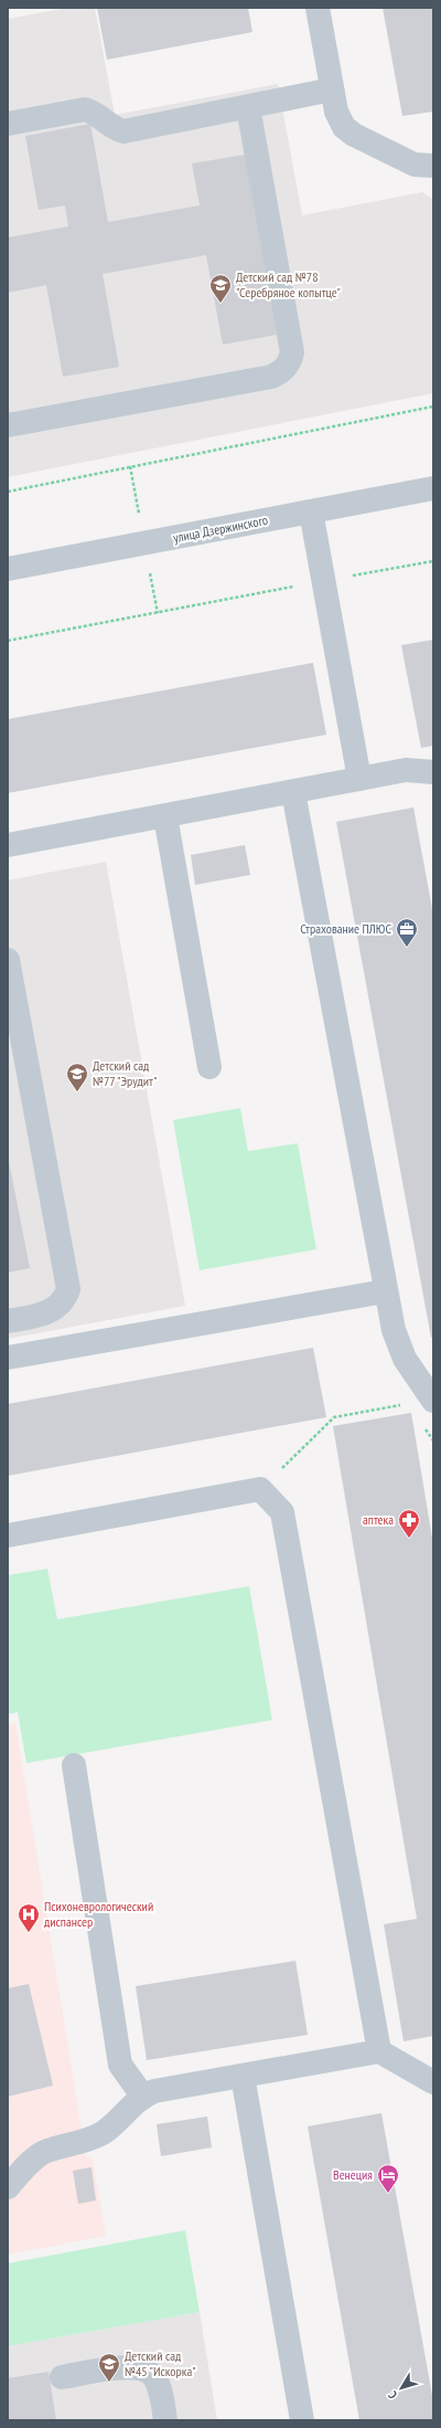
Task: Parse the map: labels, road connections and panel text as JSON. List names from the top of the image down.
{
  "streets": {
    "street": ["улица Дзержинского"]
  },
  "places": {
    "school or university": ["Детский сад №78 \"Серебряное копытце\"", "Детский сад №77 \"Эрудит\"", "Детский сад №45 \"Искорка\""],
    "office": ["Страхование ПЛЮС"],
    "pharmacy": ["аптека"],
    "hospital": ["Психоневрологический диспансер"],
    "hotel": ["Венеция"]
  },
  "north": "bottom left"
}
